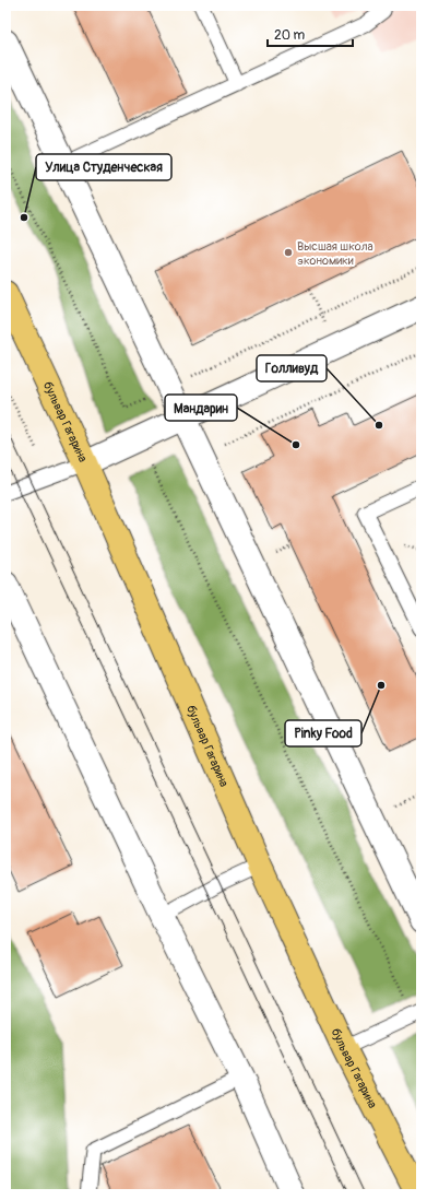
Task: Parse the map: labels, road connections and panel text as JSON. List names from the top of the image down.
{
  "streets": {
    "main road": ["бульвар Гагарина"]
  },
  "places": [
    "Улица Студенческая",
    "Высшая школа экономики",
    "Голливуд",
    "Мандарин",
    "Pinky Food"
  ],
  "scale_bar": "20 m"
}
